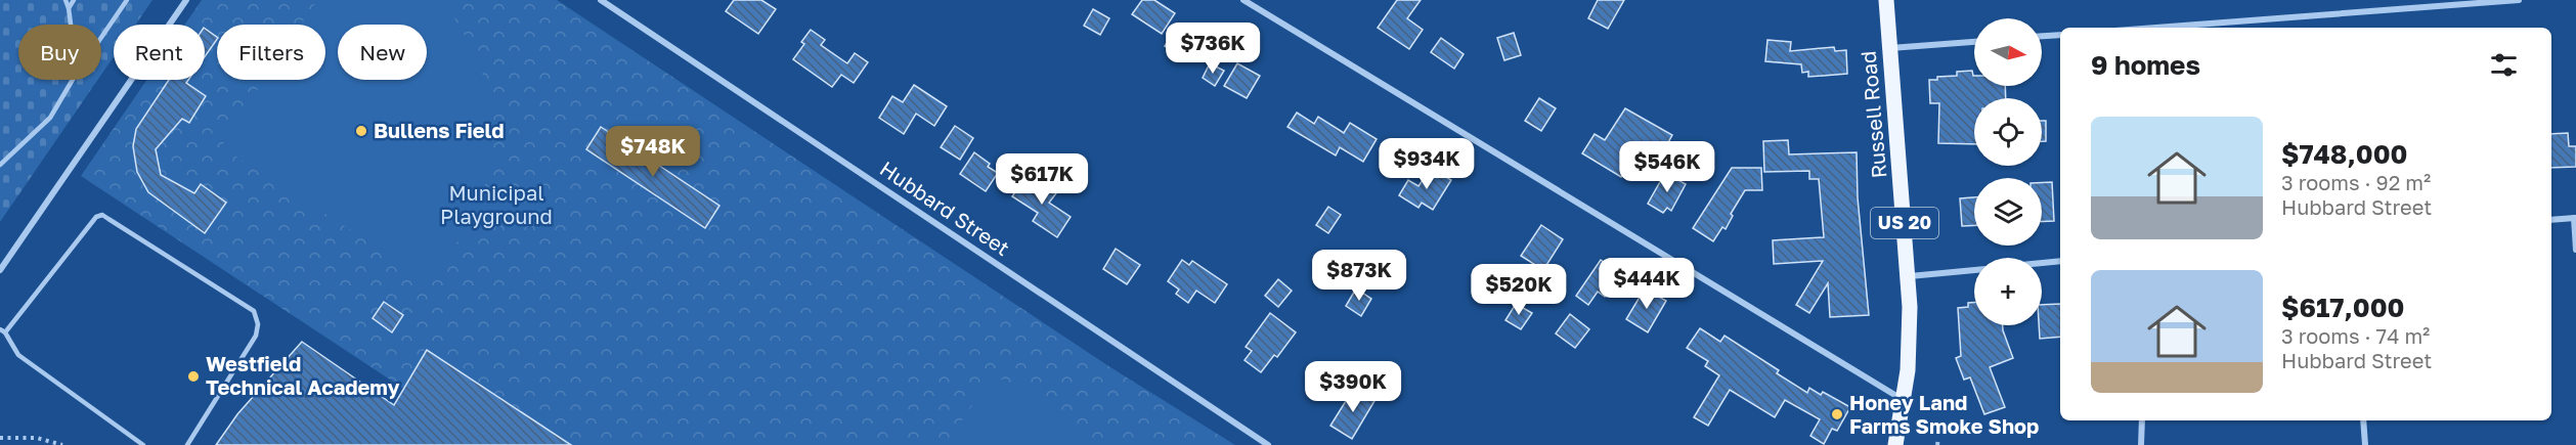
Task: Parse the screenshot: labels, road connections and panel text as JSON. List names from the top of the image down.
{
  "streets": {
    "main road": ["Russell Road", "US 20"],
    "street": ["Hubbard Street"]
  },
  "parks": ["Municipal Playground"],
  "places": ["Bullens Field", "Westfield Technical Academy", "Honey Land Farms Smoke Shop"],
  "north": "right",
  "page": {
    "map_buttons": "+",
    "price": [
      "$736K",
      "$748K",
      "$934K",
      "$546K",
      "$617K",
      "$873K",
      "$444K",
      "$520K",
      "$390K"
    ],
    "chip": [
      "Buy",
      "Rent",
      "Filters",
      "New"
    ],
    "heading": "9 homes",
    "list": [
      {
        "name": "$748,000",
        "note": "3 rooms · 92 m² · Hubbard Street"
      },
      {
        "name": "$617,000",
        "note": "3 rooms · 74 m² · Hubbard Street"
      }
    ]
  }
}
